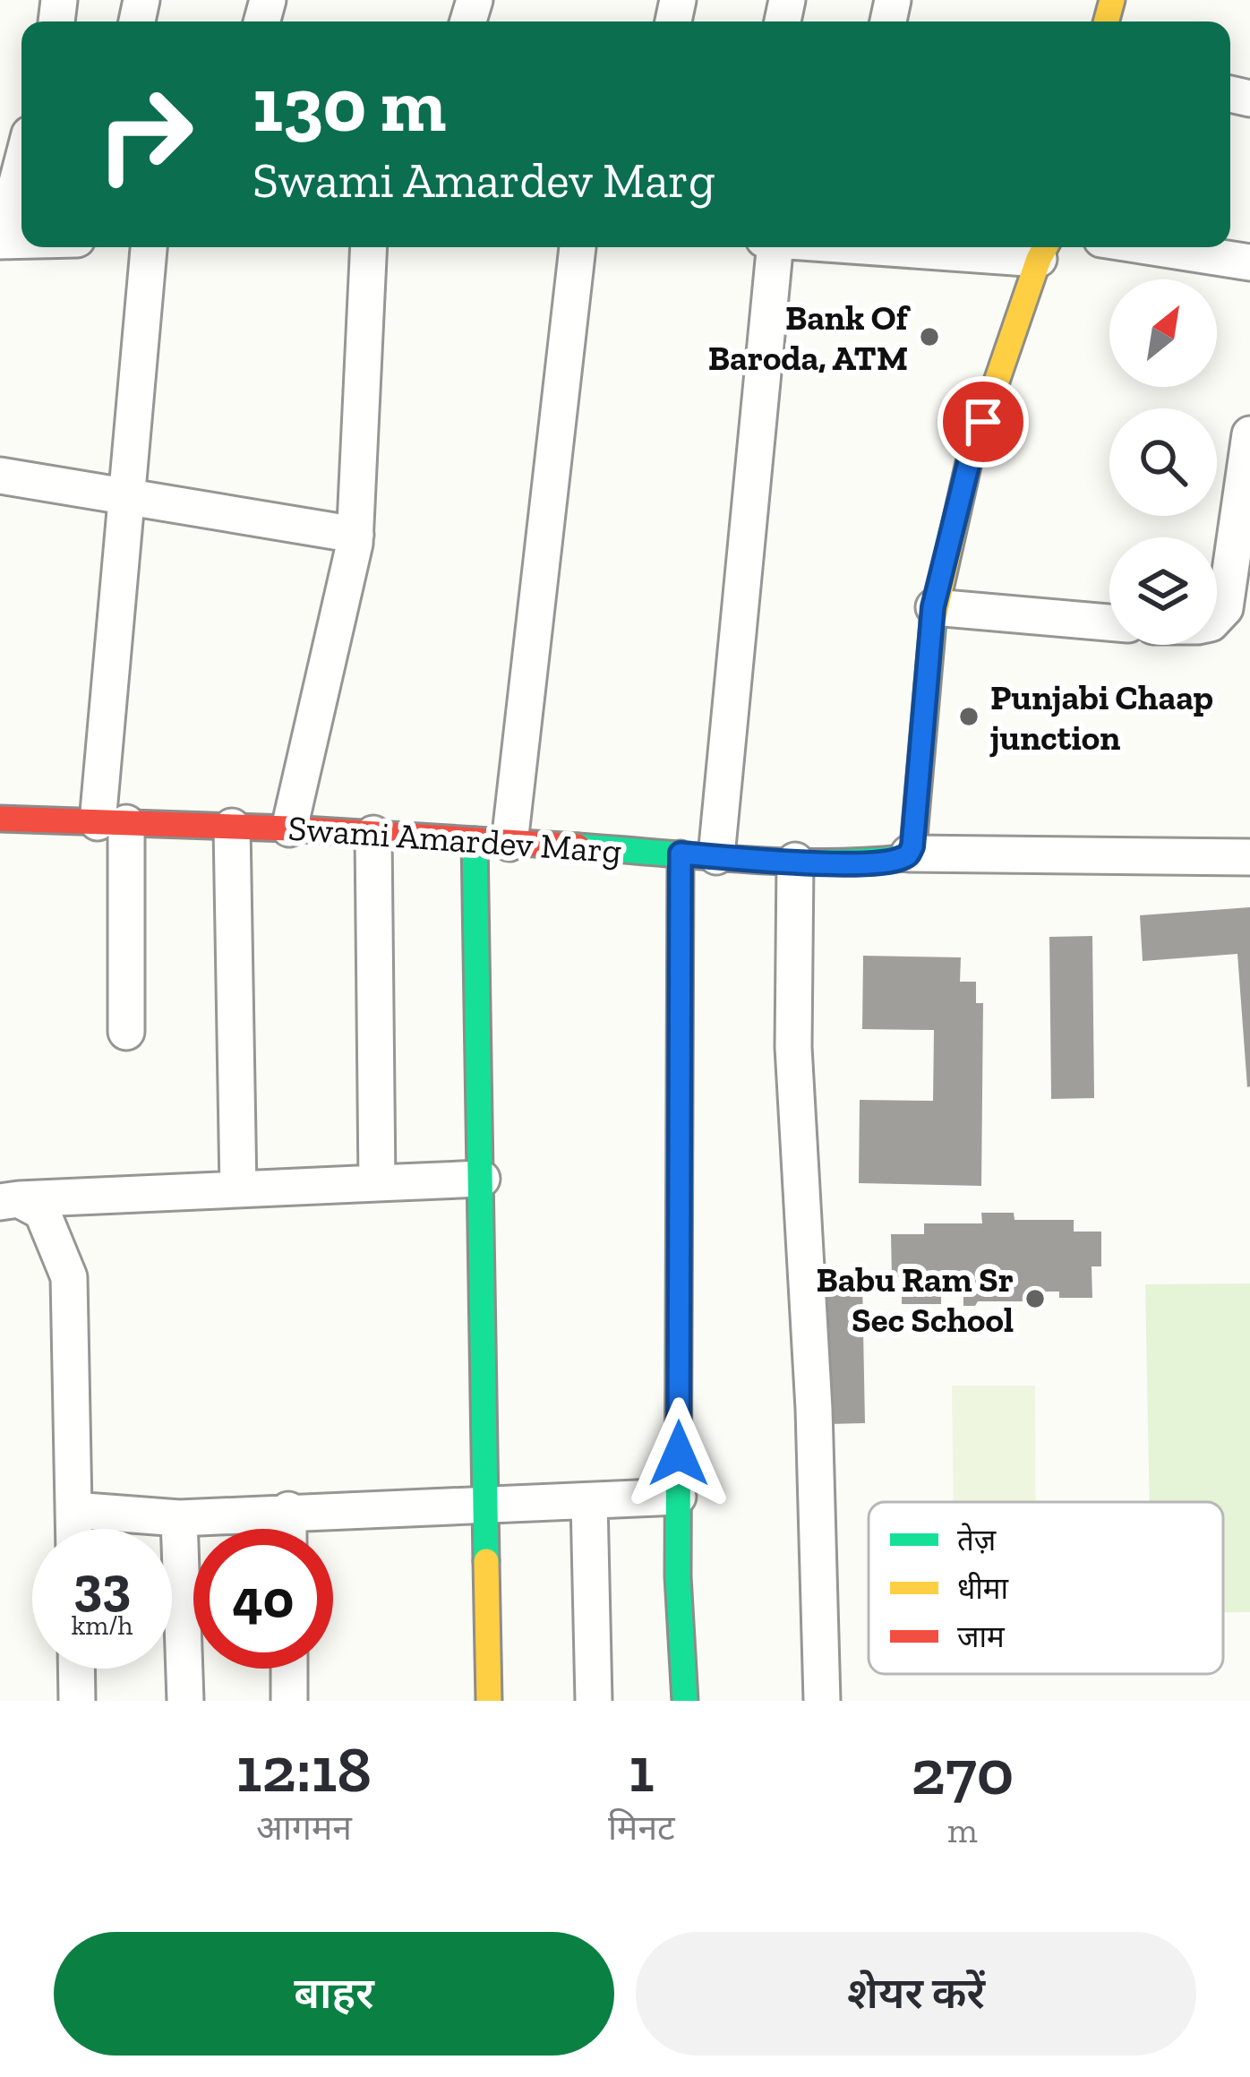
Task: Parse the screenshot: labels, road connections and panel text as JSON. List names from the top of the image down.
{
  "streets": {
    "street": ["Swami Amardev Marg"]
  },
  "places": ["Bank Of Baroda, ATM", "Punjabi Chaap junction", "Babu Ram Sr Sec School"],
  "legend": ["तेज़", "धीमा", "जाम"],
  "north": "top right",
  "page": {
    "turn": ["130 m", "Swami Amardev Marg"],
    "speed": "33 km/h",
    "limit": "40",
    "eta": [
      "12:18",
      "आगमन",
      "1",
      "मिनट",
      "270",
      "m"
    ],
    "buttons": ["बाहर", "शेयर करें"]
  }
}
